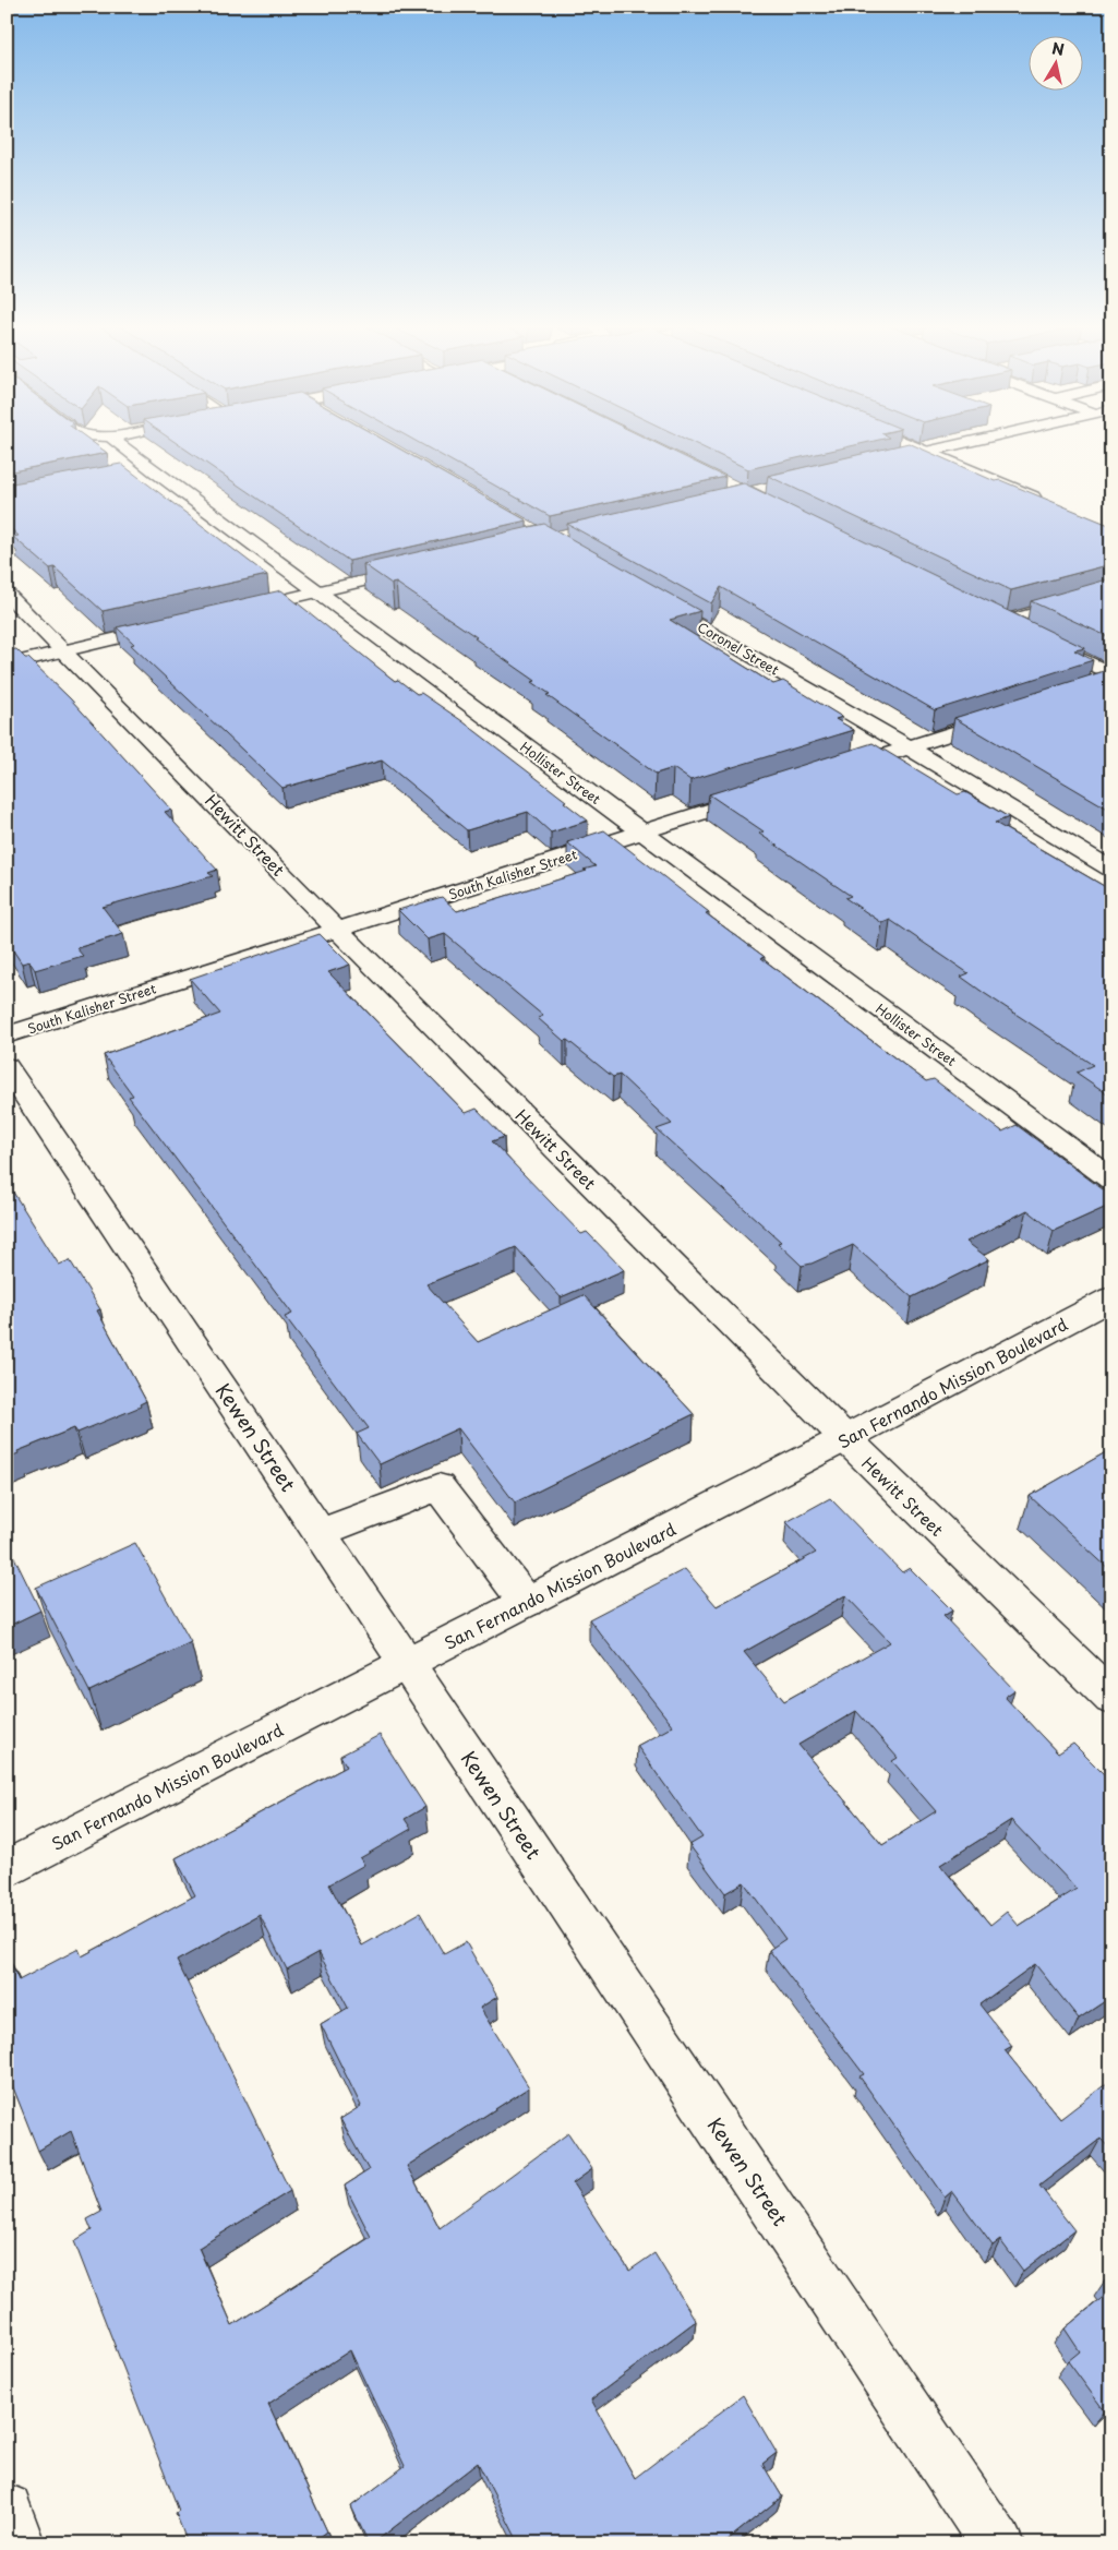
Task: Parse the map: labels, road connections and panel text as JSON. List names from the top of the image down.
{
  "streets": {
    "street": [
      "Coronel Street",
      "Hollister Street",
      "Hewitt Street",
      "South Kalisher Street",
      "San Fernando Mission Boulevard",
      "Kewen Street"
    ]
  },
  "crossings": [
    ["Hollister Street", "South Kalisher Street"],
    ["Hewitt Street", "South Kalisher Street"],
    ["Hewitt Street", "San Fernando Mission Boulevard"],
    ["San Fernando Mission Boulevard", "Kewen Street"]
  ],
  "north": "top"
}
